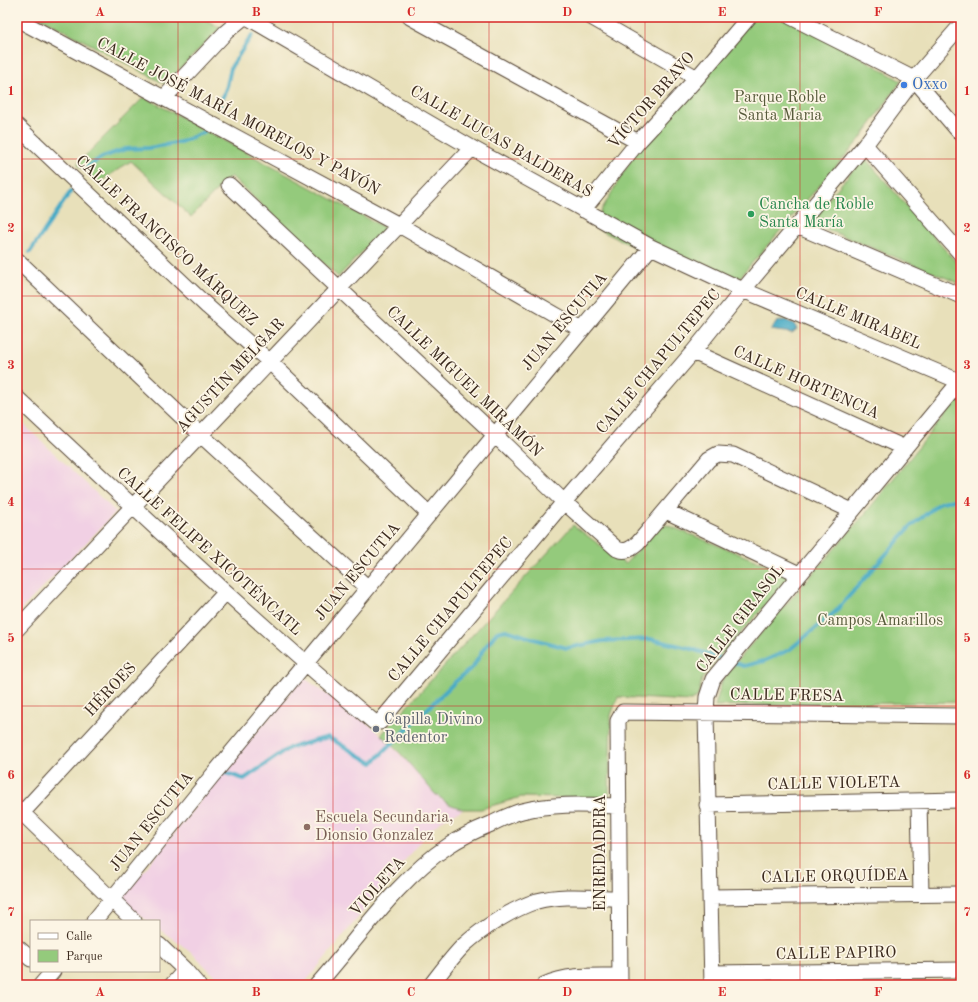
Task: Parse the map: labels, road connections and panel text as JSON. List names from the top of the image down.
{
  "streets": {
    "street": [
      "VÍCTOR BRAVO",
      "CALLE JOSÉ MARÍA MORELOS Y PAVÓN",
      "CALLE LUCAS BALDERAS",
      "CALLE FRANCISCO MÁRQUEZ",
      "CALLE MIRABEL",
      "JUAN ESCUTIA",
      "CALLE CHAPULTEPEC",
      "AGUSTÍN MELGAR",
      "CALLE MIGUEL MIRAMÓN",
      "CALLE HORTENCIA",
      "CALLE FELIPE XICOTÉNCATL",
      "CALLE GIRASOL",
      "HÉROES",
      "CALLE FRESA",
      "CALLE VIOLETA",
      "ENREDADERA",
      "CALLE ORQUÍDEA",
      "VIOLETA",
      "CALLE PAPIRO"
    ]
  },
  "crossings": [
    ["VÍCTOR BRAVO", "CALLE LUCAS BALDERAS"],
    ["CALLE JOSÉ MARÍA MORELOS Y PAVÓN", "JUAN ESCUTIA"],
    ["CALLE JOSÉ MARÍA MORELOS Y PAVÓN", "AGUSTÍN MELGAR"],
    ["CALLE LUCAS BALDERAS", "CALLE MIRABEL"],
    ["CALLE LUCAS BALDERAS", "JUAN ESCUTIA"],
    ["CALLE LUCAS BALDERAS", "CALLE CHAPULTEPEC"],
    ["CALLE LUCAS BALDERAS", "AGUSTÍN MELGAR"],
    ["CALLE FRANCISCO MÁRQUEZ", "JUAN ESCUTIA"],
    ["CALLE FRANCISCO MÁRQUEZ", "AGUSTÍN MELGAR"],
    ["CALLE MIRABEL", "CALLE CHAPULTEPEC"],
    ["CALLE MIRABEL", "CALLE GIRASOL"],
    ["JUAN ESCUTIA", "CALLE MIGUEL MIRAMÓN"],
    ["JUAN ESCUTIA", "CALLE FELIPE XICOTÉNCATL"],
    ["CALLE CHAPULTEPEC", "CALLE MIGUEL MIRAMÓN"],
    ["CALLE CHAPULTEPEC", "CALLE HORTENCIA"],
    ["CALLE CHAPULTEPEC", "CALLE FELIPE XICOTÉNCATL"],
    ["AGUSTÍN MELGAR", "CALLE MIGUEL MIRAMÓN"],
    ["AGUSTÍN MELGAR", "CALLE FELIPE XICOTÉNCATL"],
    ["CALLE HORTENCIA", "CALLE GIRASOL"],
    ["CALLE FELIPE XICOTÉNCATL", "HÉROES"],
    ["CALLE GIRASOL", "CALLE FRESA"],
    ["CALLE GIRASOL", "CALLE VIOLETA"],
    ["CALLE GIRASOL", "CALLE ORQUÍDEA"],
    ["CALLE GIRASOL", "CALLE PAPIRO"],
    ["CALLE FRESA", "ENREDADERA"],
    ["ENREDADERA", "VIOLETA"]
  ],
  "parks": ["Parque Roble Santa Maria", "Campos Amarillos"],
  "places": [
    "Oxxo",
    "Cancha de Roble Santa María",
    "Capilla Divino Redentor",
    "Escuela Secundaria, Dionsio Gonzalez"
  ],
  "legend": ["Calle", "Parque"],
  "grid": {
    "columns": [
      "A",
      "B",
      "C",
      "D",
      "E",
      "F"
    ],
    "rows": [
      "1",
      "2",
      "3",
      "4",
      "5",
      "6",
      "7"
    ]
  }
}
